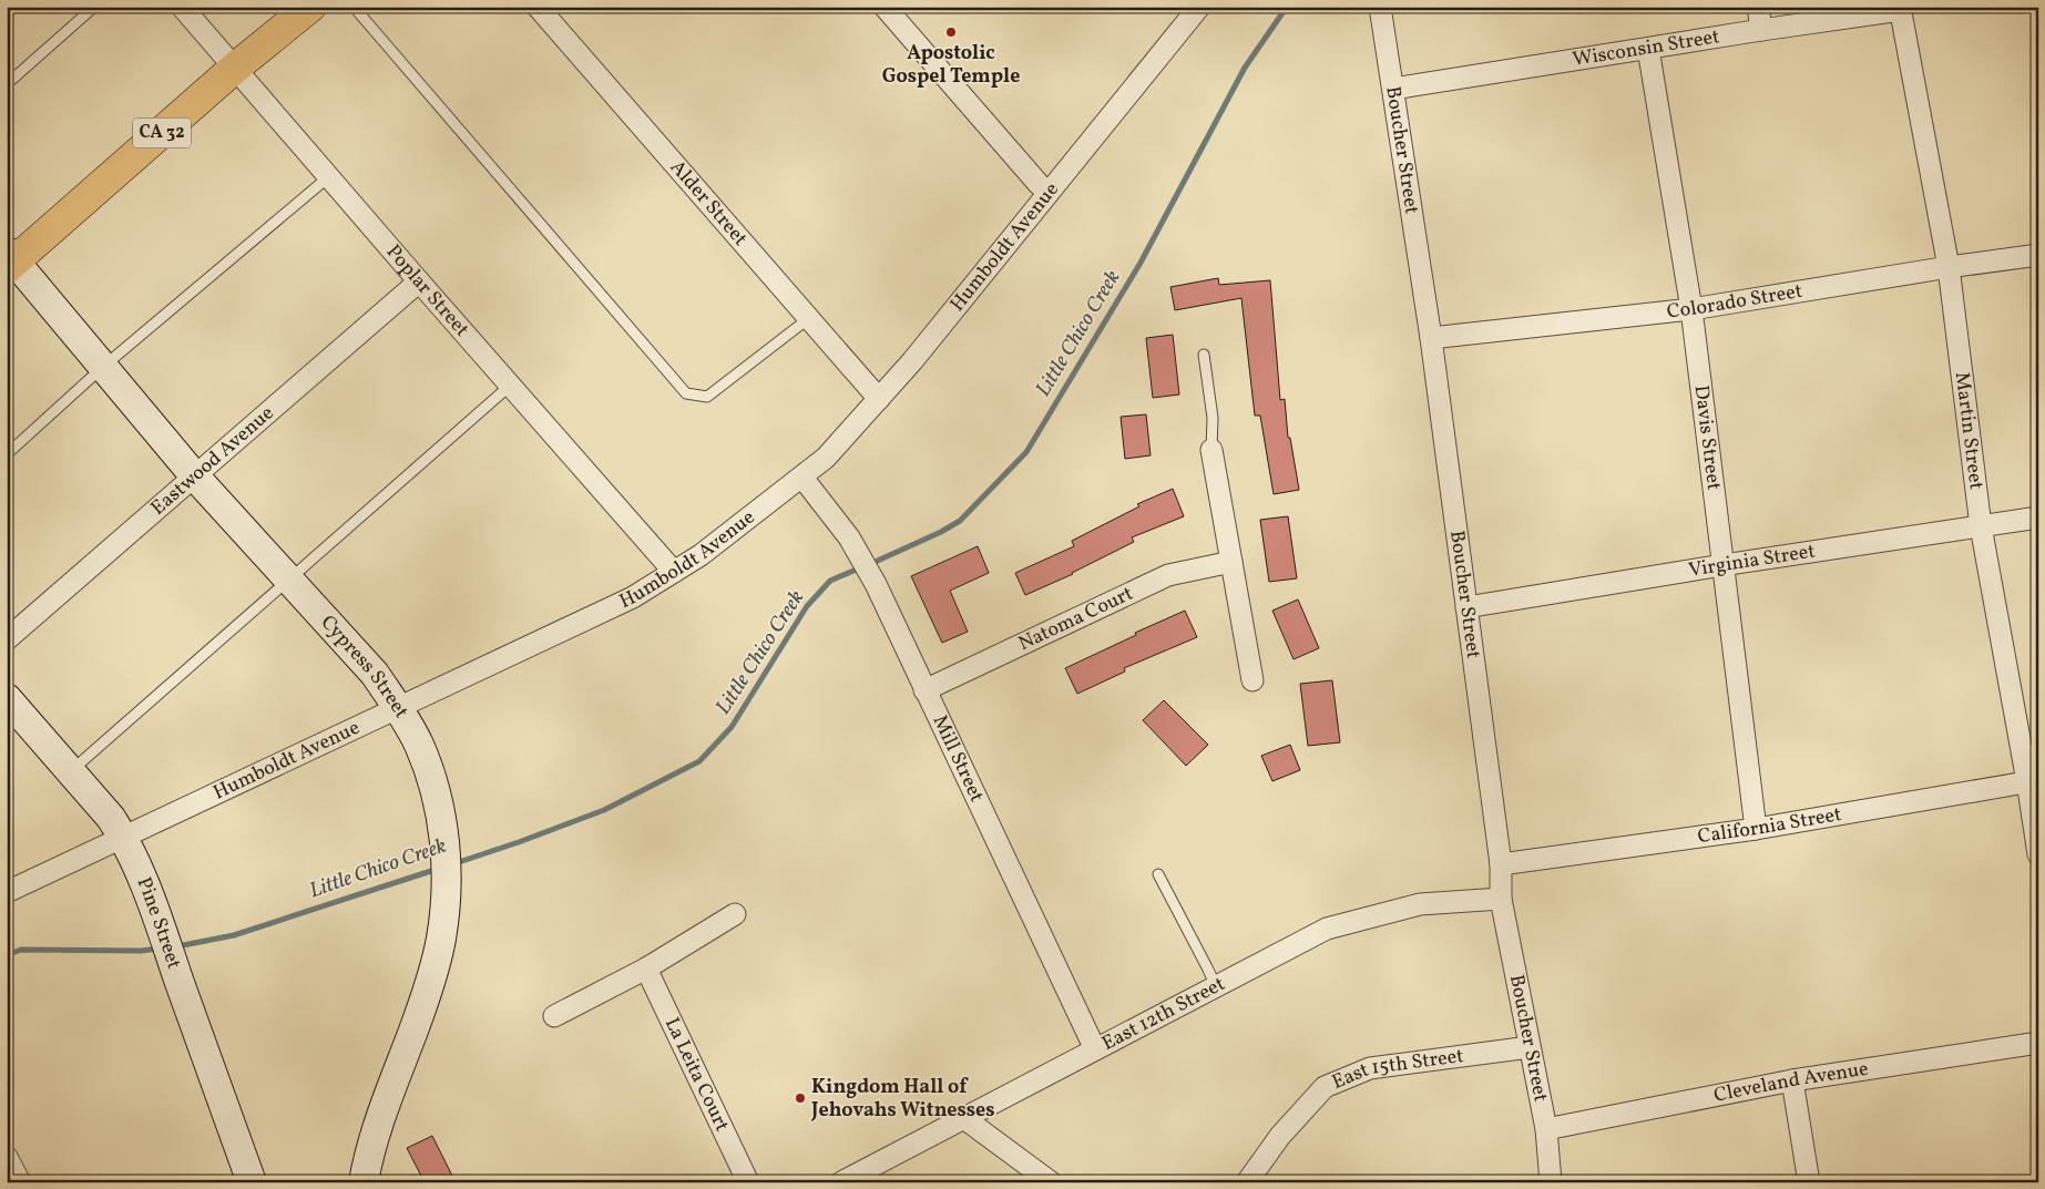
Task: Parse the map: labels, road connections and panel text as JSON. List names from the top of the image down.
{
  "streets": {
    "main road": ["CA 32"],
    "street": [
      "Wisconsin Street",
      "Boucher Street",
      "Alder Street",
      "Humboldt Avenue",
      "Poplar Street",
      "Colorado Street",
      "Martin Street",
      "Davis Street",
      "Eastwood Avenue",
      "Virginia Street",
      "Natoma Court",
      "Cypress Street",
      "Mill Street",
      "California Street",
      "Pine Street",
      "East 12th Street",
      "East 15th Street",
      "La Leita Court",
      "Cleveland Avenue"
    ]
  },
  "crossings": [
    ["Wisconsin Street", "Boucher Street"],
    ["Wisconsin Street", "Martin Street"],
    ["Wisconsin Street", "Davis Street"],
    ["CA 32", "Poplar Street"],
    ["CA 32", "Cypress Street"],
    ["Boucher Street", "Colorado Street"],
    ["Boucher Street", "Virginia Street"],
    ["Boucher Street", "California Street"],
    ["Boucher Street", "East 12th Street"],
    ["Boucher Street", "East 15th Street"],
    ["Boucher Street", "Cleveland Avenue"],
    ["Alder Street", "Humboldt Avenue"],
    ["Humboldt Avenue", "Poplar Street"],
    ["Humboldt Avenue", "Cypress Street"],
    ["Humboldt Avenue", "Mill Street"],
    ["Humboldt Avenue", "Pine Street"],
    ["Poplar Street", "Eastwood Avenue"],
    ["Colorado Street", "Martin Street"],
    ["Colorado Street", "Davis Street"],
    ["Martin Street", "Virginia Street"],
    ["Martin Street", "California Street"],
    ["Davis Street", "Virginia Street"],
    ["Davis Street", "California Street"],
    ["Eastwood Avenue", "Cypress Street"],
    ["Natoma Court", "Mill Street"],
    ["Mill Street", "East 12th Street"]
  ],
  "water": ["Little Chico Creek"],
  "places": ["Apostolic Gospel Temple", "Kingdom Hall of Jehovahs Witnesses"]
}
